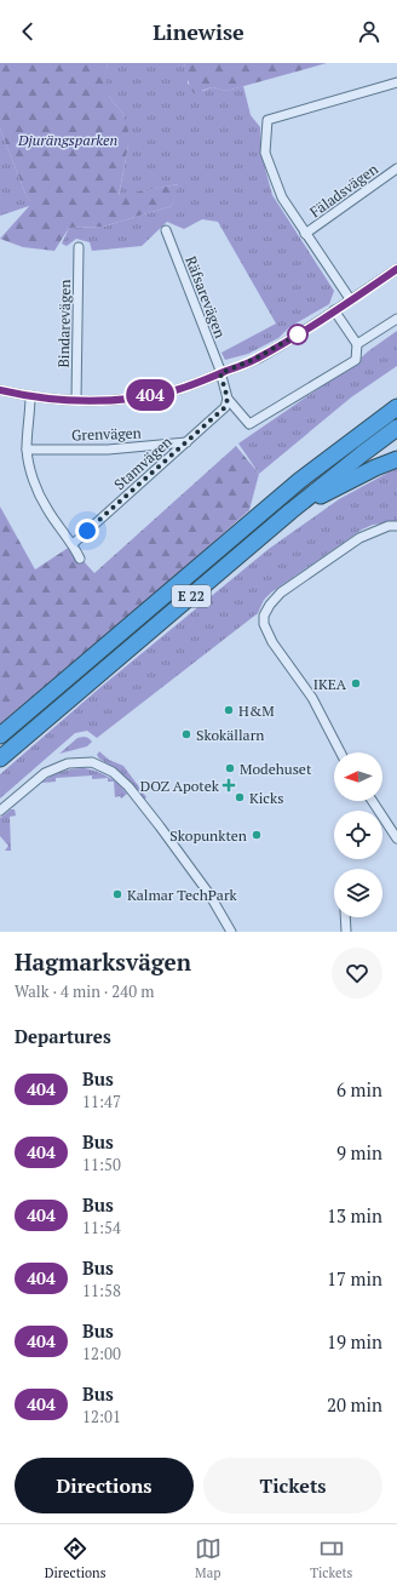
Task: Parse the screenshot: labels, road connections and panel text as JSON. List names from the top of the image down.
{
  "streets": {
    "highway": ["E 22"],
    "street": [
      "Fäladsvägen",
      "Räfsarevägen",
      "Bindarevägen",
      "Grenvägen",
      "Stamvägen"
    ]
  },
  "crossings": [
    ["Grenvägen", "Stamvägen"]
  ],
  "parks": ["Djurängsparken"],
  "places": {
    "other": [
      "IKEA",
      "H&M",
      "Skokällarn",
      "Modehuset",
      "Kicks",
      "Skopunkten",
      "Kalmar TechPark"
    ],
    "health": ["DOZ Apotek"]
  },
  "lines": ["bus line 404"],
  "north": "left",
  "page": {
    "header": "Linewise",
    "on_map": "404",
    "heading": [
      ["Hagmarksvägen", "Walk · 4 min · 240 m"],
      "Departures"
    ],
    "list": [
      {
        "mark": "404",
        "name": "Bus",
        "note": "11:47",
        "value": "6 min"
      },
      {
        "mark": "404",
        "name": "Bus",
        "note": "11:50",
        "value": "9 min"
      },
      {
        "mark": "404",
        "name": "Bus",
        "note": "11:54",
        "value": "13 min"
      },
      {
        "mark": "404",
        "name": "Bus",
        "note": "11:58",
        "value": "17 min"
      },
      {
        "mark": "404",
        "name": "Bus",
        "note": "12:00",
        "value": "19 min"
      },
      {
        "mark": "404",
        "name": "Bus",
        "note": "12:01",
        "value": "20 min"
      }
    ],
    "buttons": ["Directions", "Tickets"],
    "tabs": ["Directions", "Map", "Tickets"]
  }
}
